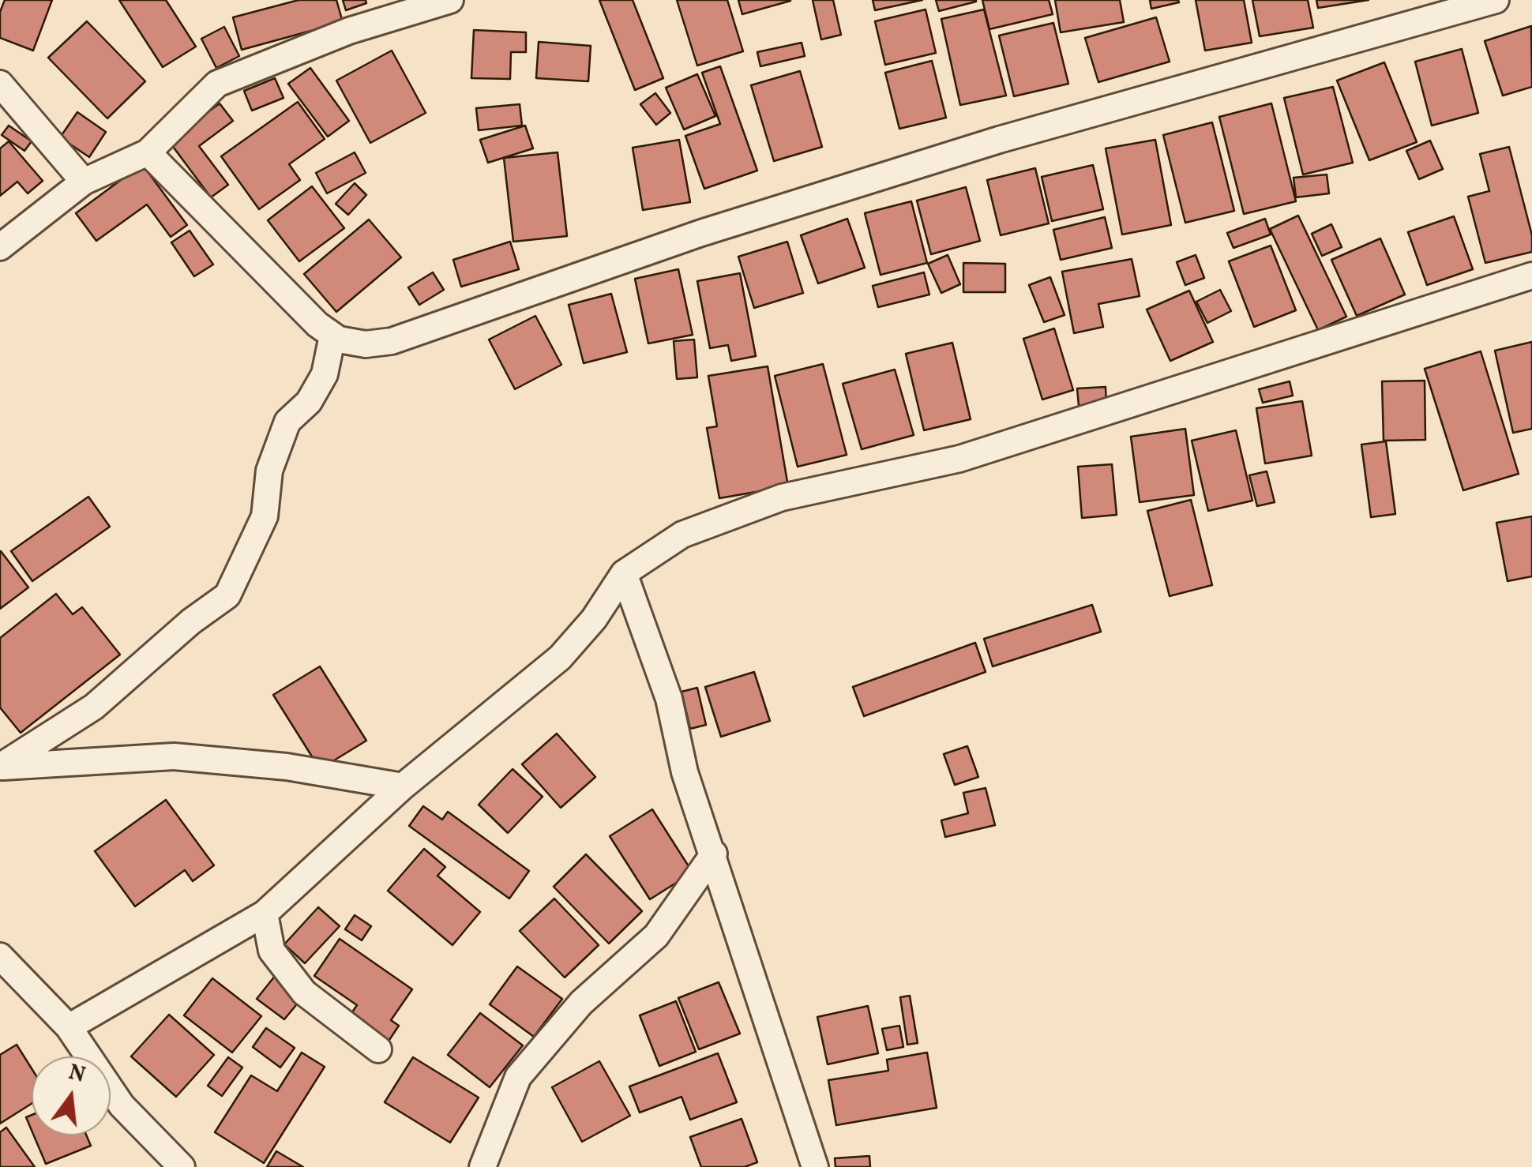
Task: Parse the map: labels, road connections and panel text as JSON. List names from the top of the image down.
{
  "north": "top"
}
